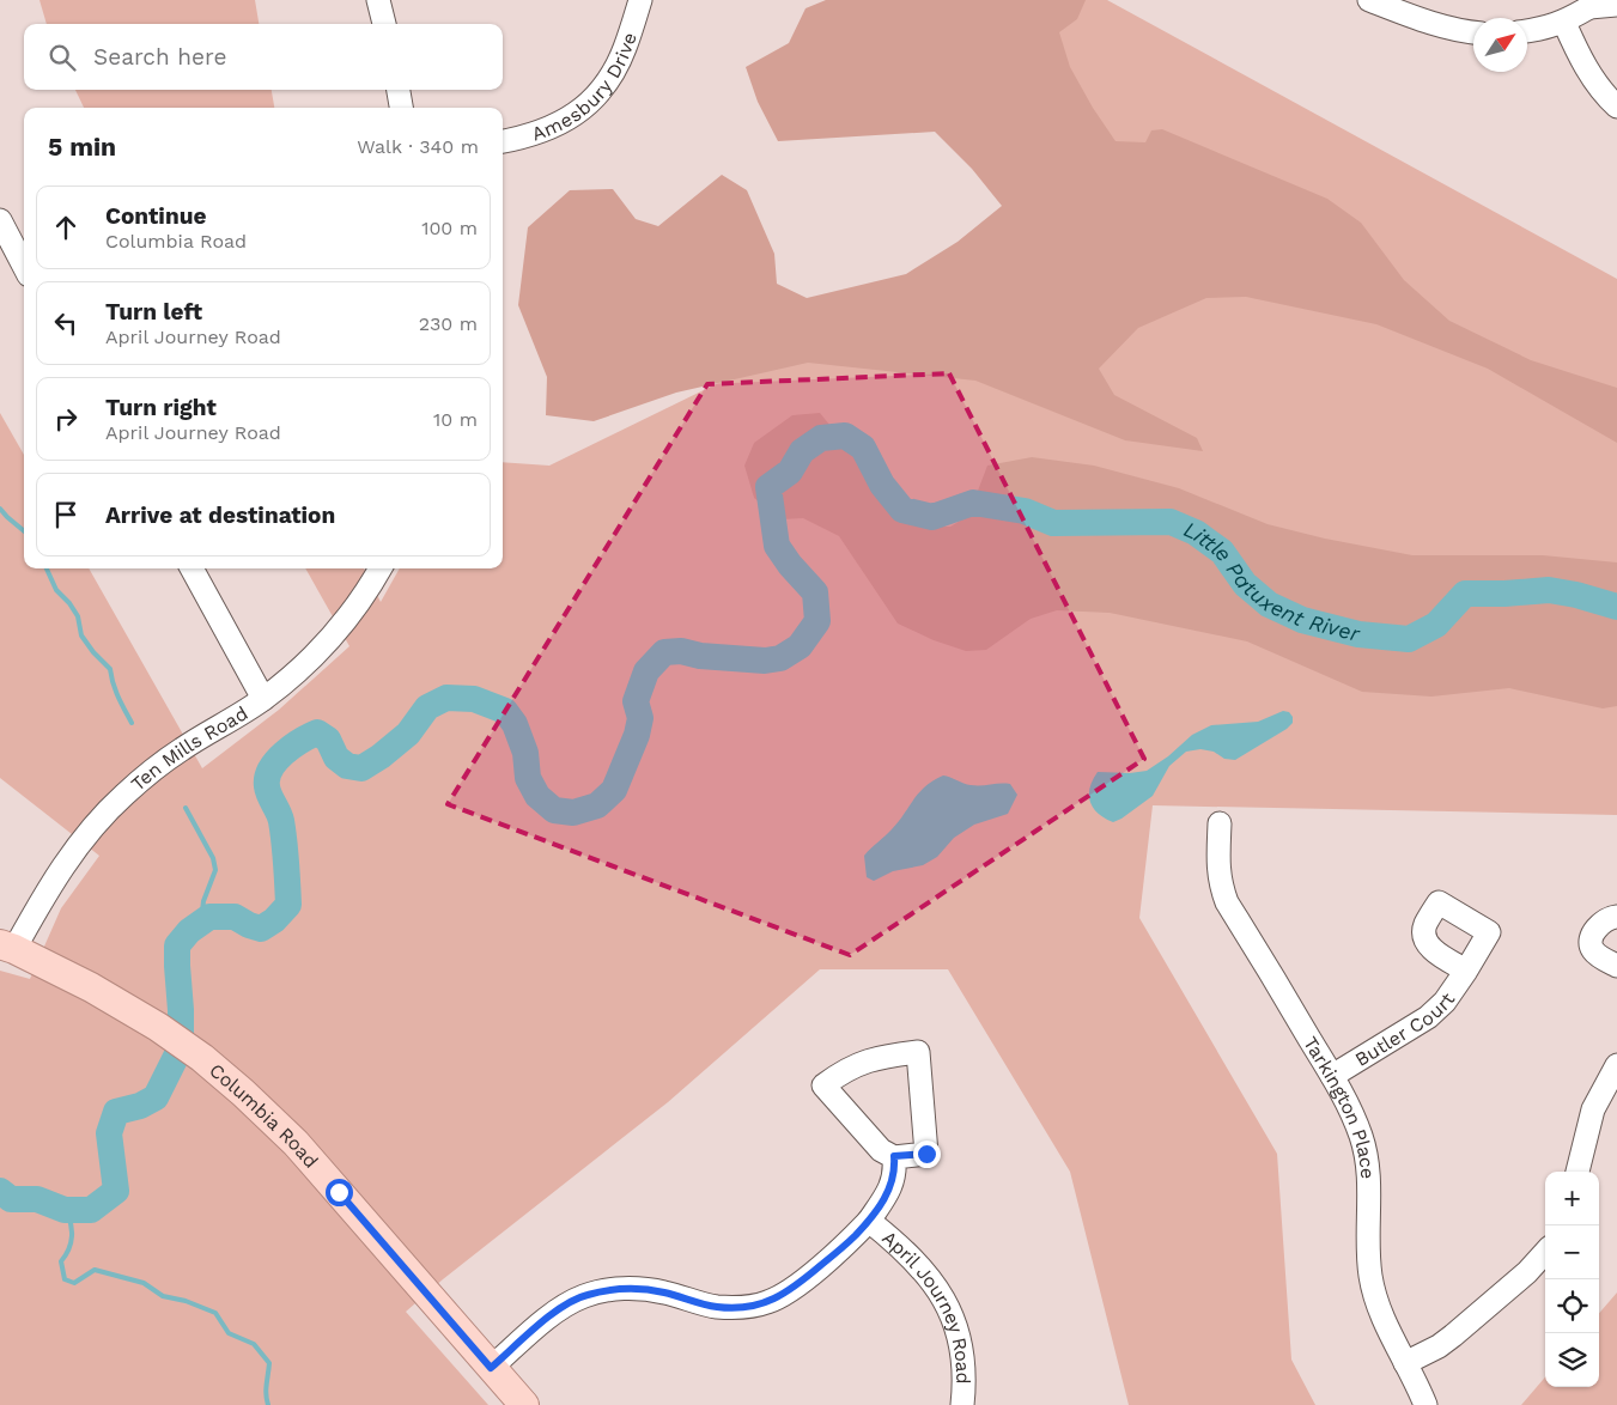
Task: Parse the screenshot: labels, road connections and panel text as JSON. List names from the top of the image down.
{
  "streets": {
    "main road": ["Columbia Road"],
    "street": [
      "Amesbury Drive",
      "Ten Mills Road",
      "Butler Court",
      "Tarkington Place",
      "April Journey Road"
    ]
  },
  "crossings": [
    ["Ten Mills Road", "Columbia Road"],
    ["Butler Court", "Tarkington Place"],
    ["Columbia Road", "April Journey Road"]
  ],
  "water": ["Little Patuxent River"],
  "north": "top right",
  "page": {
    "search": "Search here",
    "heading": ["5 min", "Walk · 340 m"],
    "list": [
      ["Continue", "Columbia Road", "100 m"],
      ["Turn left", "April Journey Road", "230 m"],
      ["Turn right", "April Journey Road", "10 m"],
      "Arrive at destination"
    ],
    "map_buttons": ["+", "−"]
  }
}
